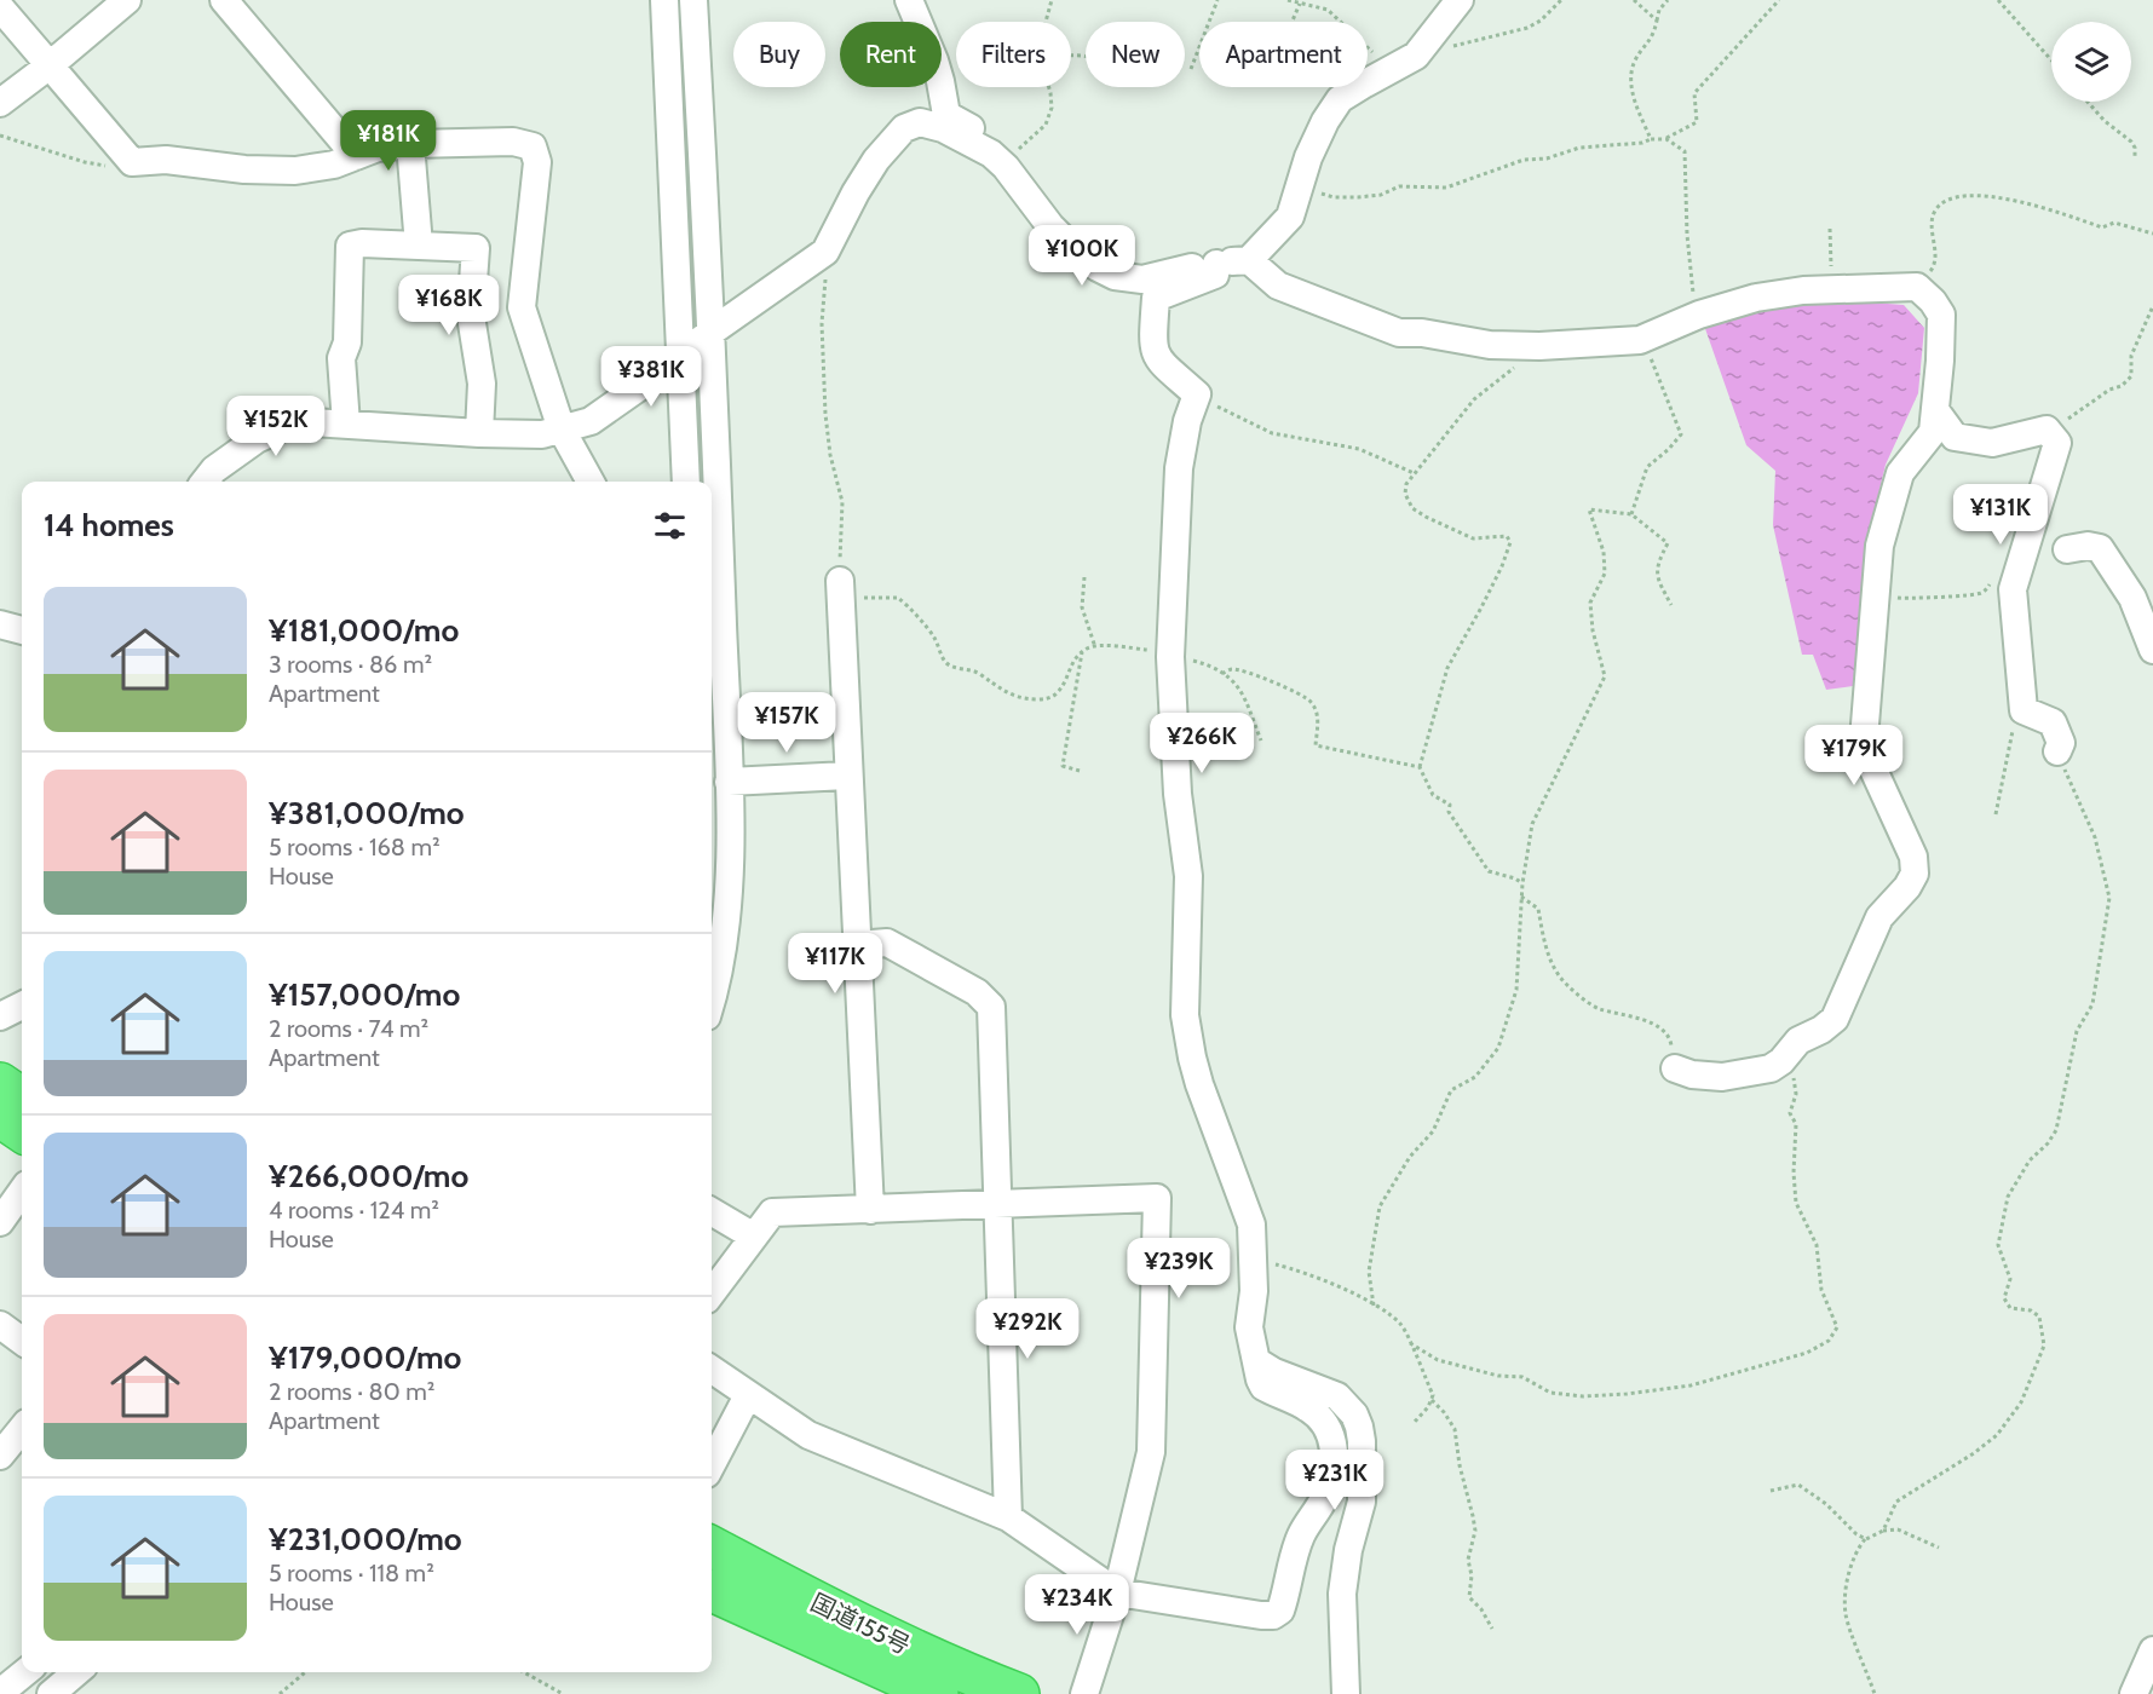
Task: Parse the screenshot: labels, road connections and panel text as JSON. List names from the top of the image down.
{
  "streets": {
    "highway": ["国道155号"]
  },
  "page": {
    "chip": [
      "Buy",
      "Rent",
      "Filters",
      "New",
      "Apartment"
    ],
    "price": [
      "¥181K",
      "¥100K",
      "¥168K",
      "¥381K",
      "¥152K",
      "¥131K",
      "¥157K",
      "¥266K",
      "¥179K",
      "¥117K",
      "¥239K",
      "¥292K",
      "¥231K",
      "¥234K"
    ],
    "heading": "14 homes",
    "list": [
      {
        "name": "¥181,000/mo",
        "note": "3 rooms · 86 m² · Apartment"
      },
      {
        "name": "¥381,000/mo",
        "note": "5 rooms · 168 m² · House"
      },
      {
        "name": "¥157,000/mo",
        "note": "2 rooms · 74 m² · Apartment"
      },
      {
        "name": "¥266,000/mo",
        "note": "4 rooms · 124 m² · House"
      },
      {
        "name": "¥179,000/mo",
        "note": "2 rooms · 80 m² · Apartment"
      },
      {
        "name": "¥231,000/mo",
        "note": "5 rooms · 118 m² · House"
      }
    ]
  }
}
